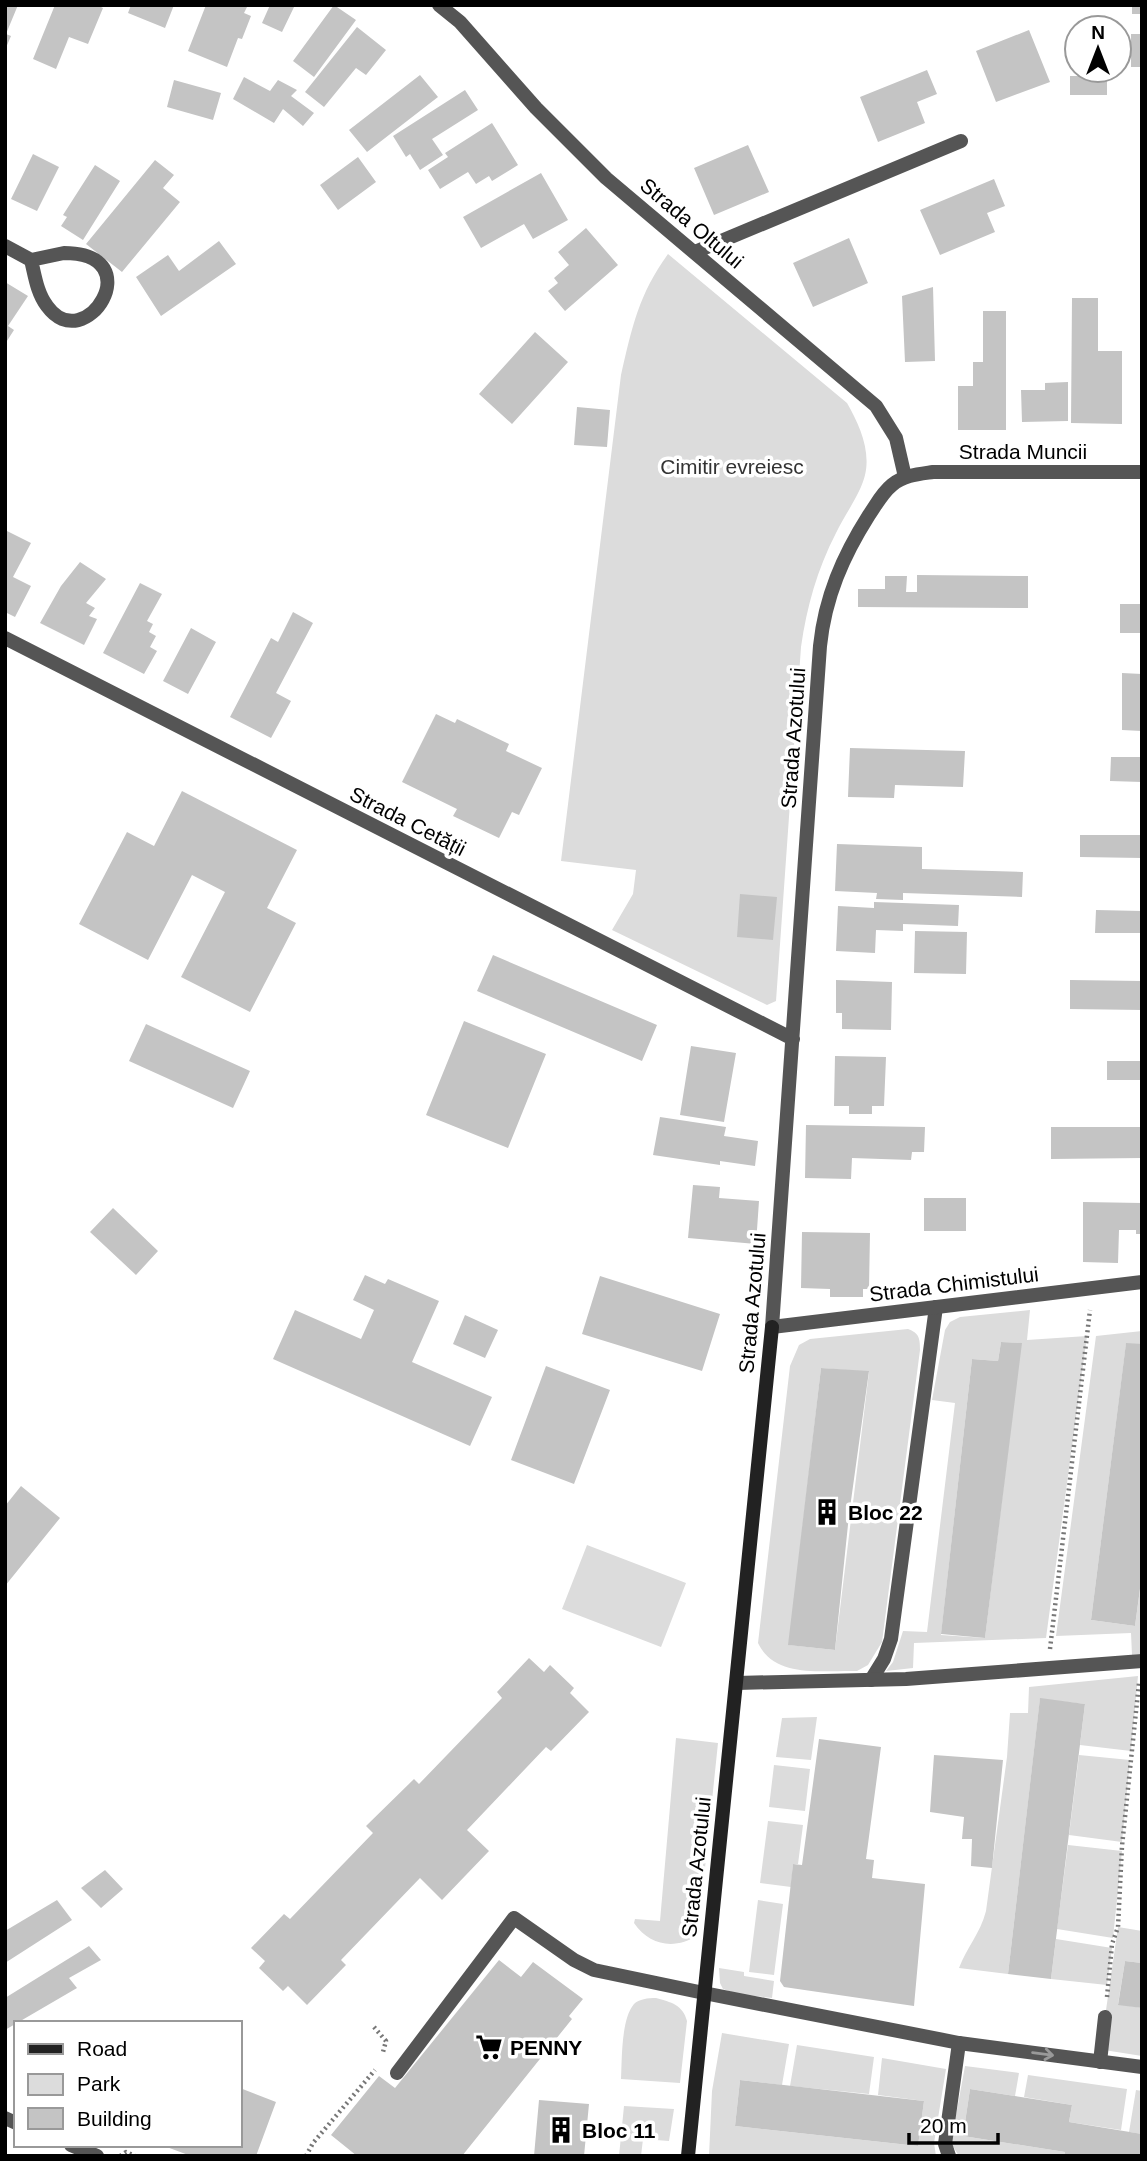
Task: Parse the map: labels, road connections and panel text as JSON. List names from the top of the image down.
{
  "streets": {
    "street": [
      "Strada Oltului",
      "Strada Muncii",
      "Strada Azotului",
      "Strada Cetății",
      "Strada Chimistului"
    ]
  },
  "crossings": [
    ["Strada Oltului", "Strada Muncii"],
    ["Strada Oltului", "Strada Azotului"],
    ["Strada Muncii", "Strada Azotului"],
    ["Strada Azotului", "Strada Cetății"],
    ["Strada Azotului", "Strada Chimistului"]
  ],
  "parks": ["Cimitir evreiesc"],
  "places": {
    "building": ["Bloc 22", "Bloc 11"],
    "supermarket": ["PENNY"]
  },
  "legend": ["Road", "Park", "Building"],
  "scale_bar": "20 m",
  "north": "top"
}
